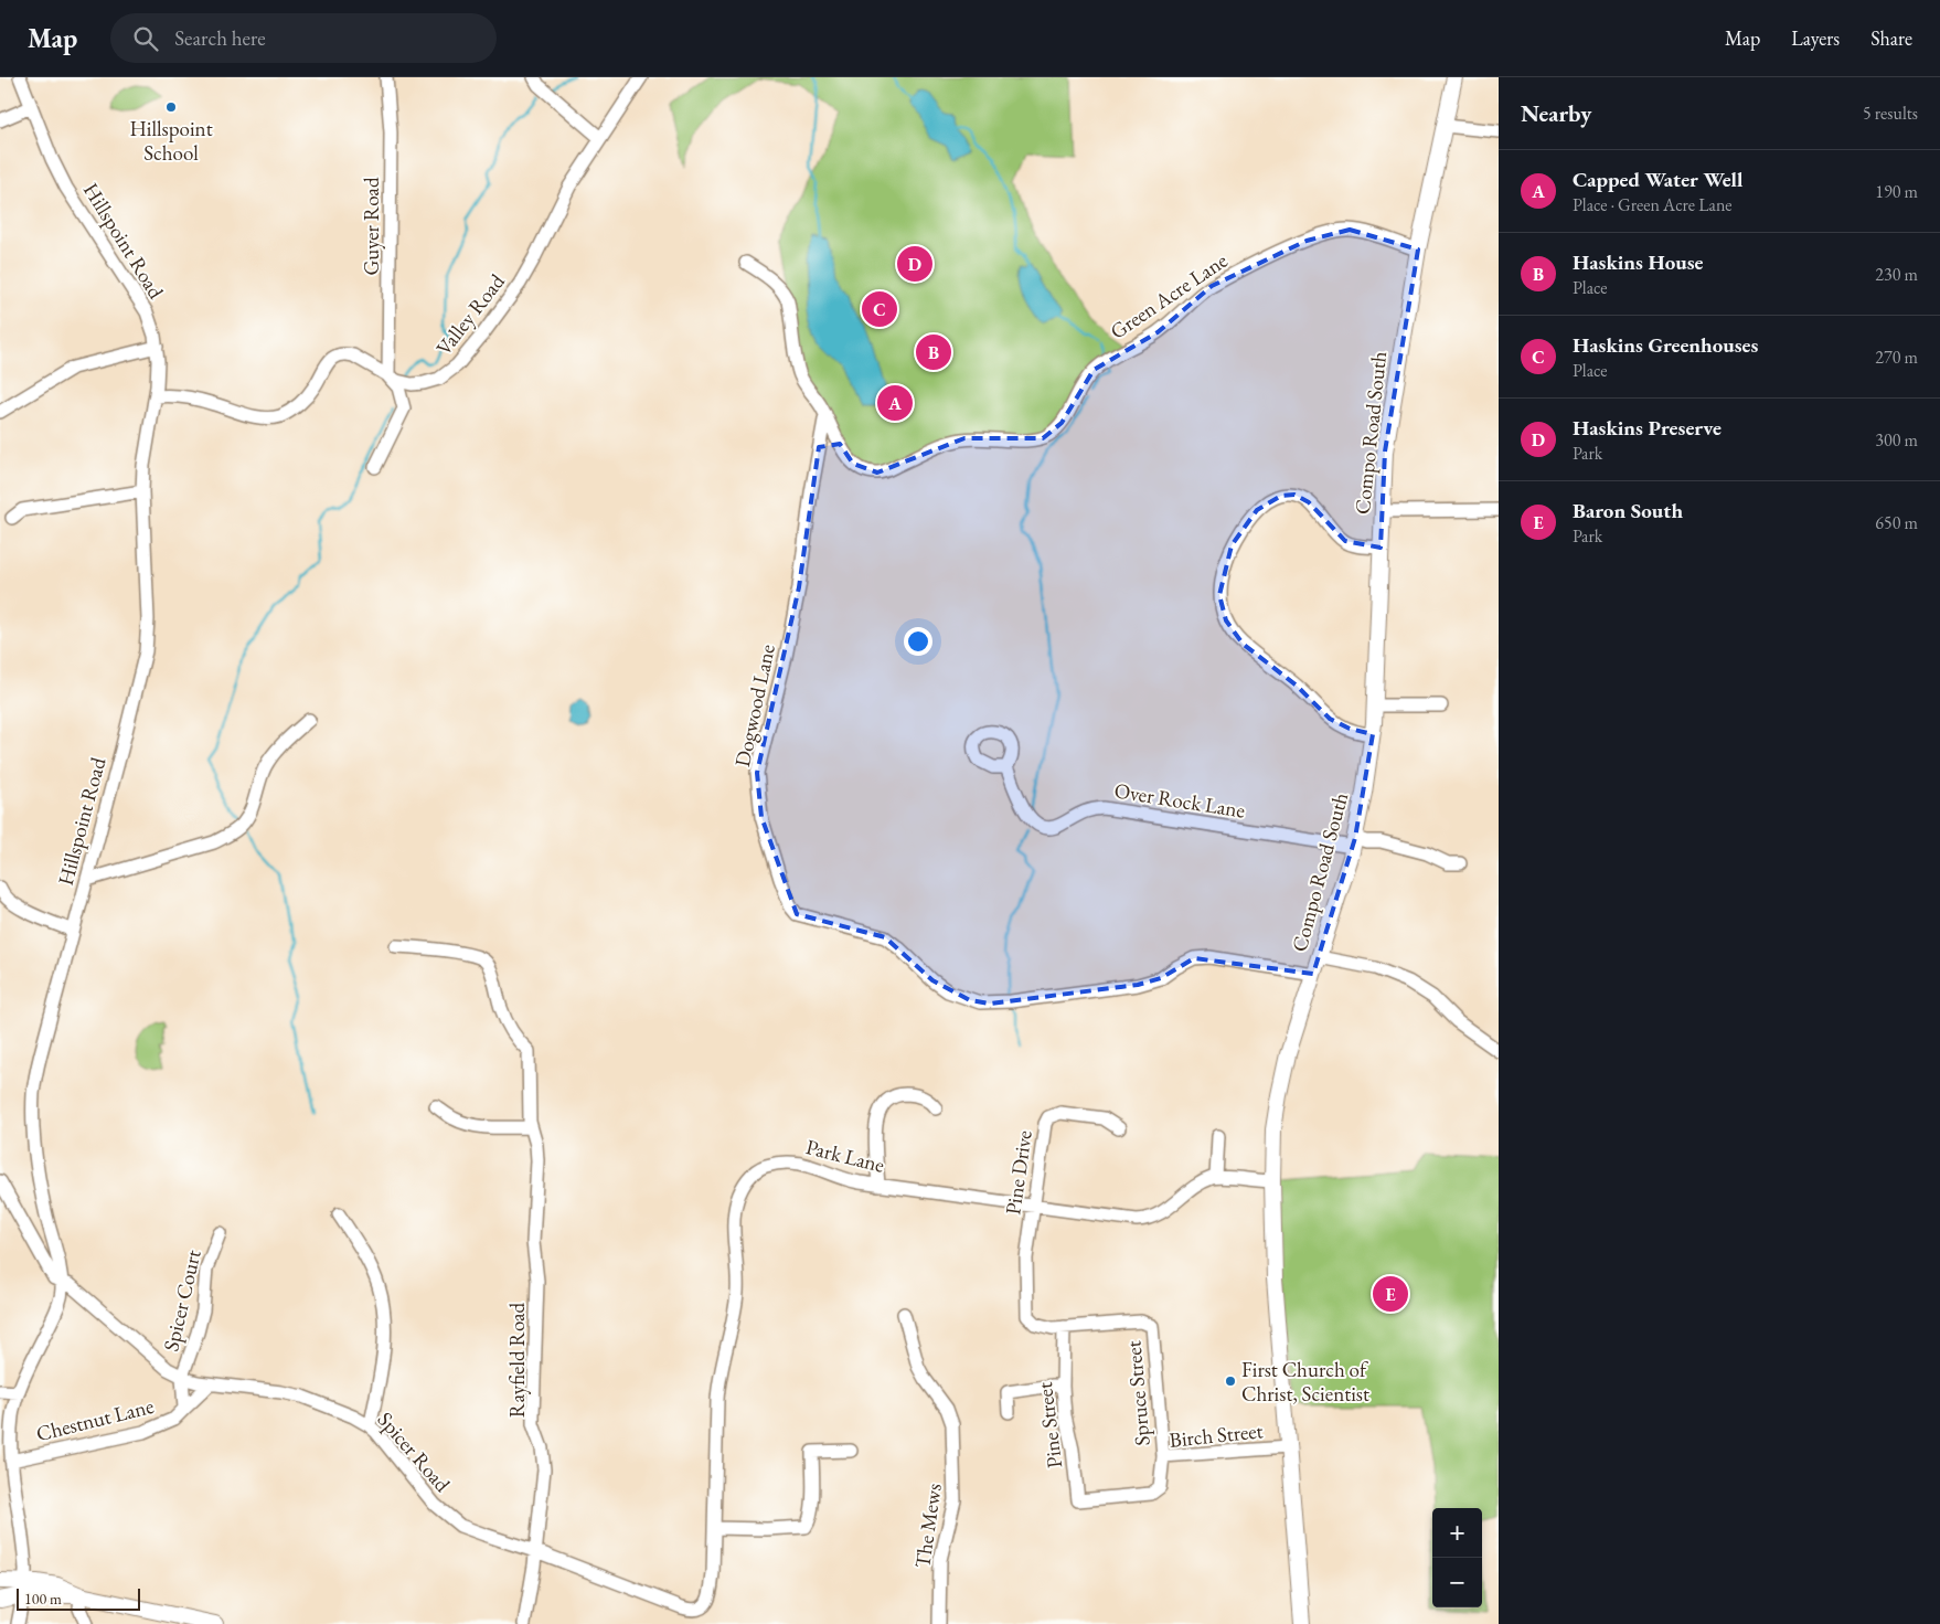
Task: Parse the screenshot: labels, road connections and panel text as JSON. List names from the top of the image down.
{
  "streets": {
    "main road": ["Compo Road South"],
    "street": [
      "Guyer Road",
      "Hillspoint Road",
      "Green Acre Lane",
      "Valley Road",
      "Dogwood Lane",
      "Over Rock Lane",
      "Park Lane",
      "Pine Drive",
      "Spicer Court",
      "Rayfield Road",
      "Spruce Street",
      "Chestnut Lane",
      "Pine Street",
      "Birch Street",
      "Spicer Road",
      "The Mews"
    ]
  },
  "crossings": [
    ["Guyer Road", "Valley Road"],
    ["Hillspoint Road", "Valley Road"],
    ["Hillspoint Road", "Chestnut Lane"],
    ["Hillspoint Road", "Spicer Road"],
    ["Green Acre Lane", "Compo Road South"],
    ["Green Acre Lane", "Dogwood Lane"],
    ["Compo Road South", "Dogwood Lane"],
    ["Compo Road South", "Over Rock Lane"],
    ["Compo Road South", "Birch Street"],
    ["Park Lane", "Pine Drive"],
    ["Park Lane", "Spicer Road"],
    ["Pine Drive", "Spruce Street"],
    ["Pine Drive", "Pine Street"],
    ["Spicer Court", "Chestnut Lane"],
    ["Spicer Court", "Spicer Road"],
    ["Rayfield Road", "Spicer Road"],
    ["Spruce Street", "Pine Street"],
    ["Spruce Street", "Birch Street"],
    ["Chestnut Lane", "Spicer Road"],
    ["Pine Street", "Birch Street"]
  ],
  "places": ["Hillspoint School", "First Church of Christ, Scientist"],
  "scale_bar": "100 m",
  "page": {
    "header": "Map",
    "search": "Search here",
    "nav": ["Map", "Layers", "Share"],
    "heading": ["Nearby", "5 results"],
    "list": [
      {
        "mark": "A",
        "name": "Capped Water Well",
        "note": "Place · Green Acre Lane",
        "value": "190 m"
      },
      {
        "mark": "B",
        "name": "Haskins House",
        "note": "Place",
        "value": "230 m"
      },
      {
        "mark": "C",
        "name": "Haskins Greenhouses",
        "note": "Place",
        "value": "270 m"
      },
      {
        "mark": "D",
        "name": "Haskins Preserve",
        "note": "Park",
        "value": "300 m"
      },
      {
        "mark": "E",
        "name": "Baron South",
        "note": "Park",
        "value": "650 m"
      }
    ],
    "pins": [
      "D",
      "C",
      "B",
      "A",
      "E"
    ],
    "map_buttons": ["+", "−"],
    "scale": "100 m"
  }
}
